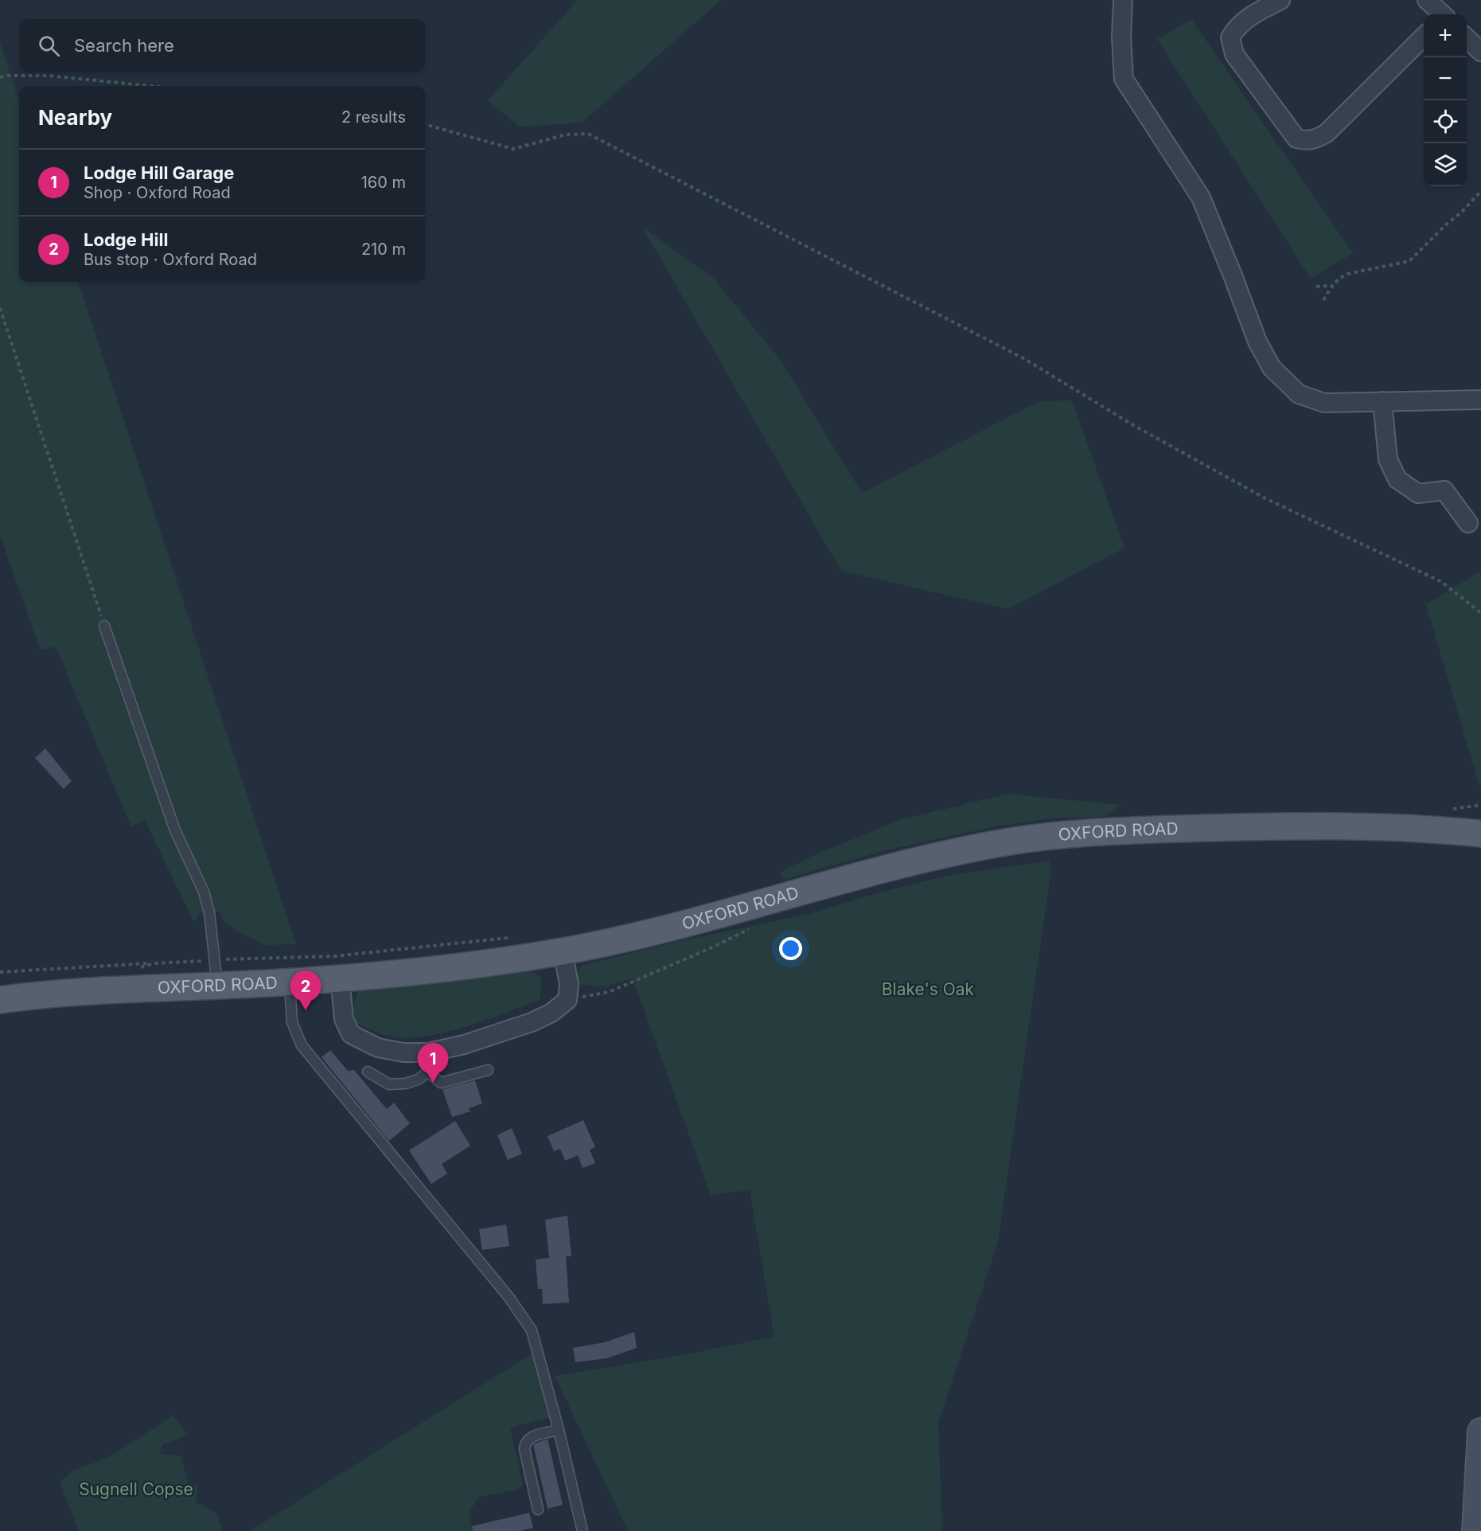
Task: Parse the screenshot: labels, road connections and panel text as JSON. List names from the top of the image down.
{
  "streets": {
    "main road": ["OXFORD ROAD"]
  },
  "parks": ["Blake's Oak", "Sugnell Copse"],
  "page": {
    "map_buttons": ["+", "−"],
    "search": "Search here",
    "heading": ["Nearby", "2 results"],
    "list": [
      {
        "mark": "1",
        "name": "Lodge Hill Garage",
        "note": "Shop · Oxford Road",
        "value": "160 m"
      },
      {
        "mark": "2",
        "name": "Lodge Hill",
        "note": "Bus stop · Oxford Road",
        "value": "210 m"
      }
    ],
    "pins": ["2", "1"]
  }
}
